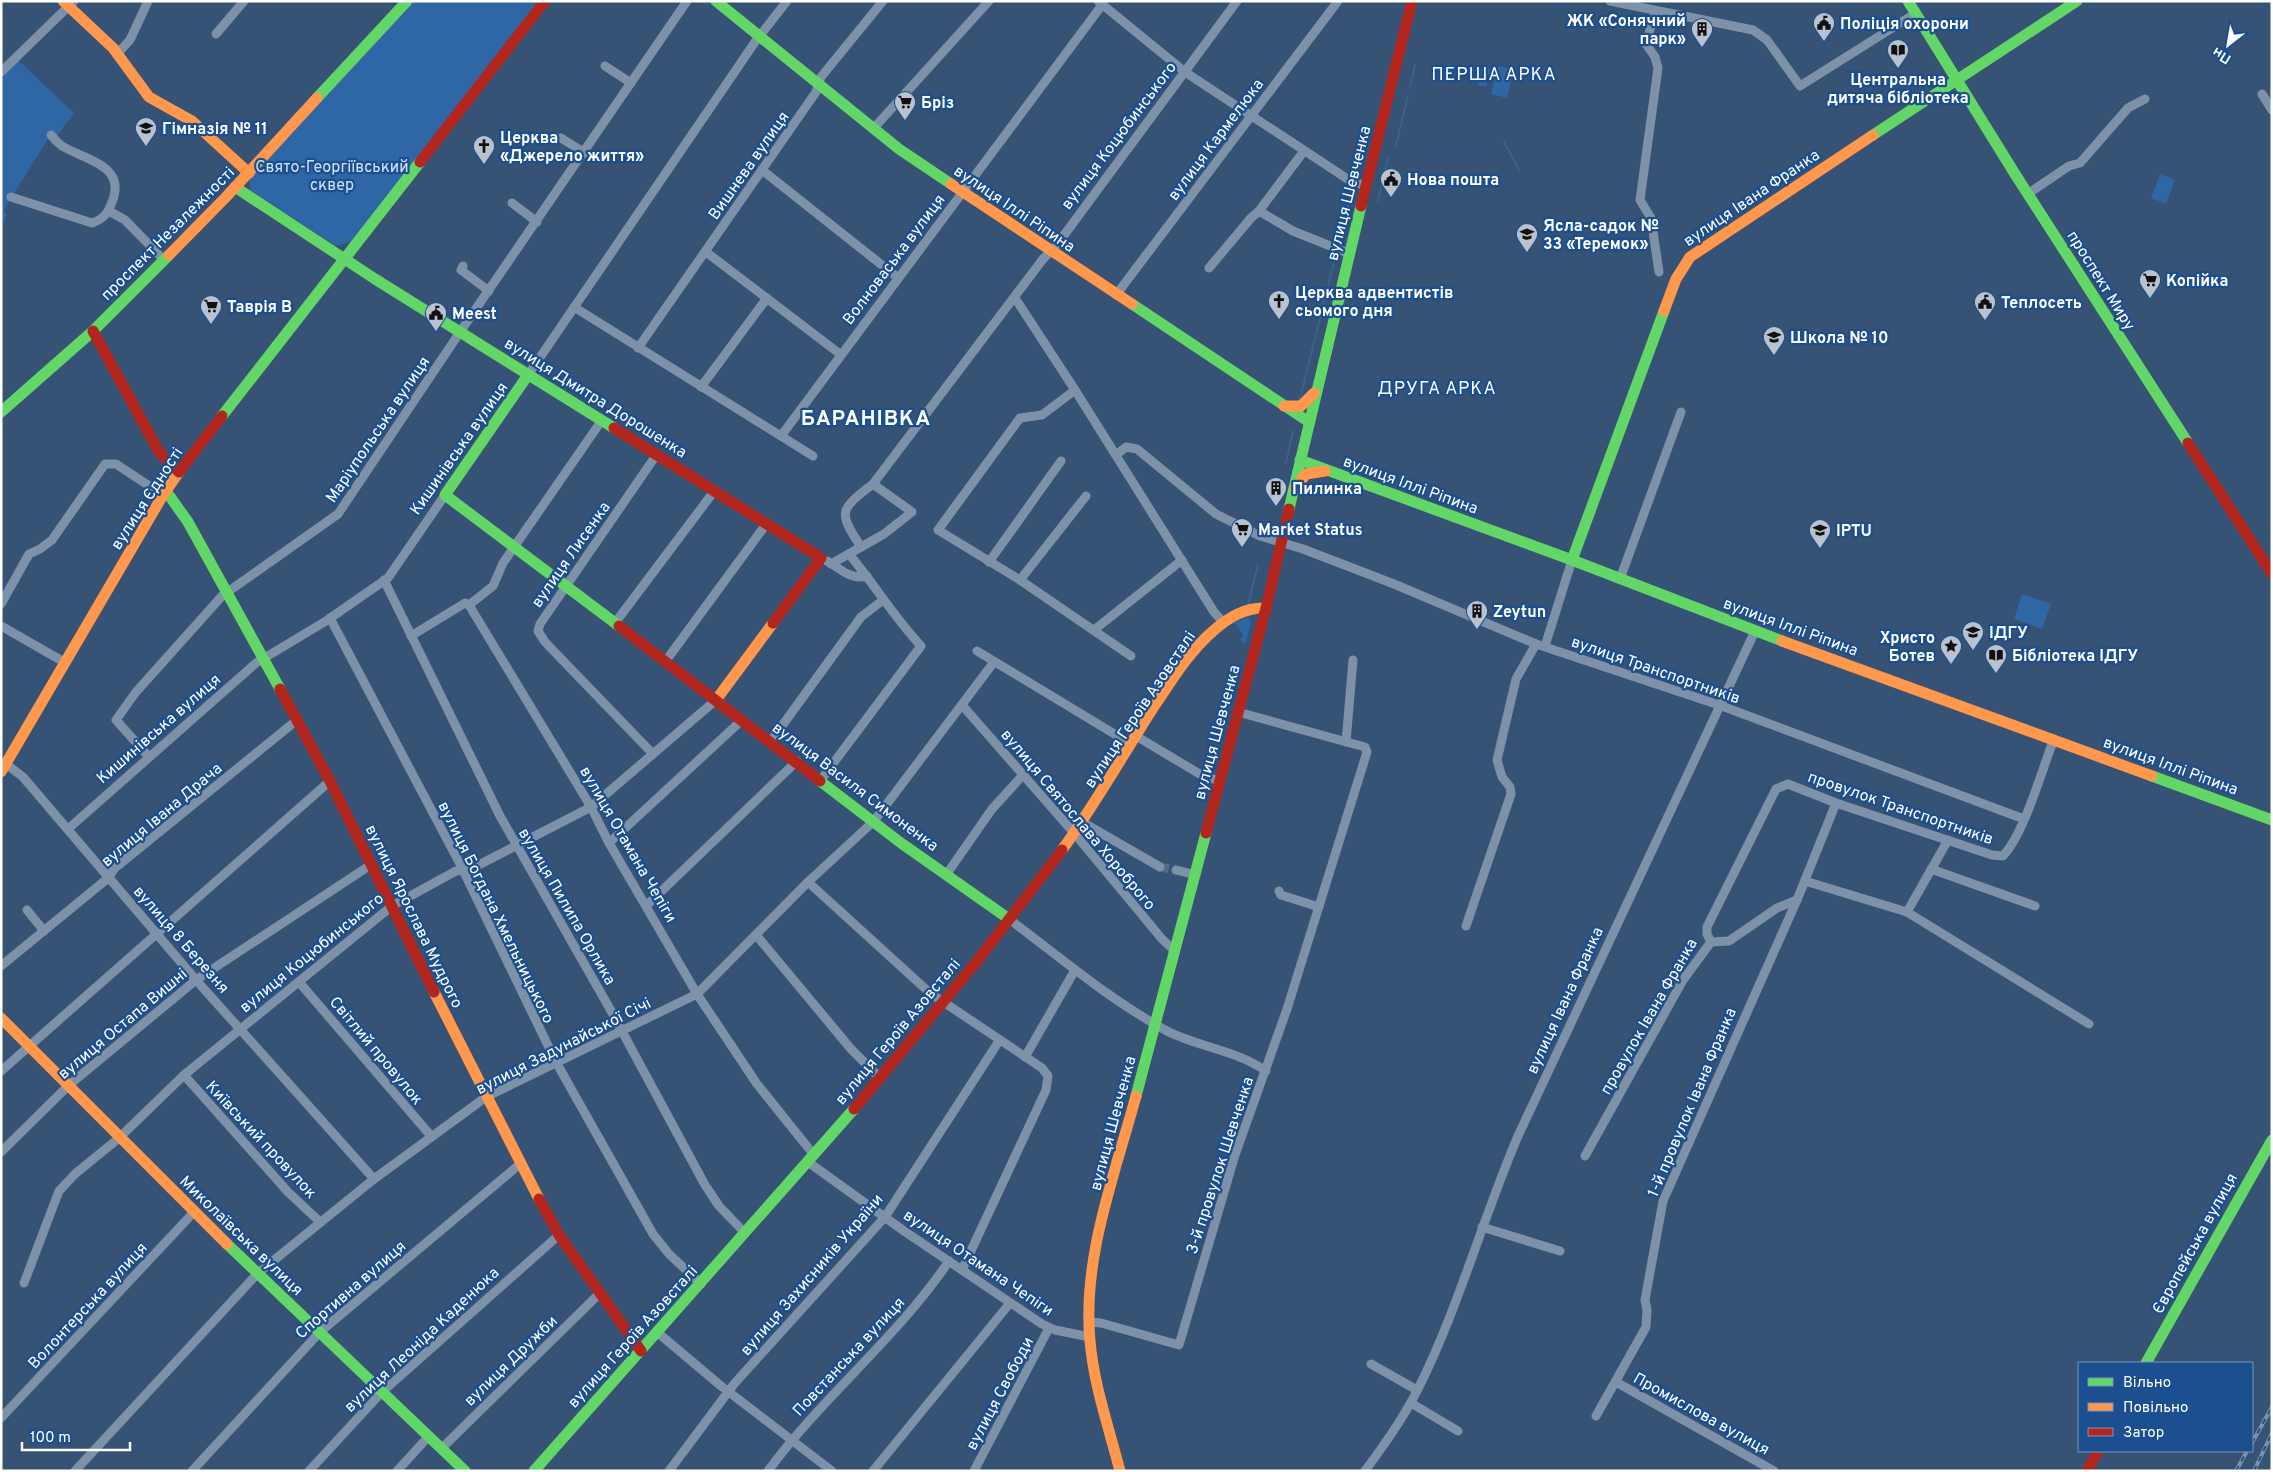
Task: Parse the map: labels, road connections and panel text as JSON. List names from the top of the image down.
{
  "streets": {
    "street": [
      "вулиця Коцюбинського",
      "вулиця Кармелюка",
      "Вишнева вулиця",
      "вулиця Шевченка",
      "вулиця Івана Франка",
      "вулиця Іллі Ріпина",
      "проспект Незалежності",
      "Волноваська вулиця",
      "проспект Миру",
      "вулиця Дмитра Дорошенка",
      "Маріупольська вулиця",
      "Кишинівська вулиця",
      "вулиця Єдності",
      "вулиця Лисенка",
      "вулиця Транспортників",
      "вулиця Героїв Азовсталі",
      "вулиця Василя Симоненка",
      "провулок Транспортників",
      "вулиця Івана Драча",
      "вулиця Святослава Хороброго",
      "вулиця Отамана Чепіги",
      "вулиця Пилипа Орлика",
      "вулиця Богдана Хмельницького",
      "вулиця Ярослава Мудрого",
      "вулиця 8 Березня",
      "провулок Івана Франка",
      "вулиця Остапа Вишні",
      "вулиця Задунайської Січі",
      "Світлий провулок",
      "1-й провулок Івана Франка",
      "Київський провулок",
      "3-й провулок Шевченка",
      "Миколаївська вулиця",
      "Європейська вулиця",
      "вулиця Захисників України",
      "Спортивна вулиця",
      "Волонтерська вулиця",
      "вулиця Леоніда Каденюка",
      "Повстанська вулиця",
      "вулиця Дружби",
      "вулиця Свободи",
      "Промислова вулиця"
    ]
  },
  "crossings": [
    ["вулиця Коцюбинського", "вулиця Іллі Ріпина"],
    ["вулиця Коцюбинського", "вулиця Дмитра Дорошенка"],
    ["вулиця Коцюбинського", "вулиця Лисенка"],
    ["вулиця Коцюбинського", "вулиця Василя Симоненка"],
    ["вулиця Коцюбинського", "вулиця Отамана Чепіги"],
    ["вулиця Коцюбинського", "вулиця Пилипа Орлика"],
    ["вулиця Коцюбинського", "вулиця Богдана Хмельницького"],
    ["вулиця Коцюбинського", "вулиця Ярослава Мудрого"],
    ["вулиця Коцюбинського", "вулиця 8 Березня"],
    ["вулиця Коцюбинського", "Світлий провулок"],
    ["вулиця Коцюбинського", "Київський провулок"],
    ["вулиця Коцюбинського", "Миколаївська вулиця"],
    ["вулиця Кармелюка", "вулиця Іллі Ріпина"],
    ["Вишнева вулиця", "вулиця Іллі Ріпина"],
    ["вулиця Шевченка", "вулиця Іллі Ріпина"],
    ["вулиця Шевченка", "вулиця Транспортників"],
    ["вулиця Шевченка", "вулиця Героїв Азовсталі"],
    ["вулиця Шевченка", "вулиця Василя Симоненка"],
    ["вулиця Шевченка", "вулиця Святослава Хороброго"],
    ["вулиця Шевченка", "вулиця Отамана Чепіги"],
    ["вулиця Шевченка", "3-й провулок Шевченка"],
    ["вулиця Івана Франка", "вулиця Іллі Ріпина"],
    ["вулиця Івана Франка", "проспект Миру"],
    ["вулиця Івана Франка", "вулиця Транспортників"],
    ["вулиця Іллі Ріпина", "Волноваська вулиця"],
    ["вулиця Іллі Ріпина", "Кишинівська вулиця"],
    ["вулиця Іллі Ріпина", "провулок Транспортників"],
    ["проспект Незалежності", "вулиця Дмитра Дорошенка"],
    ["вулиця Дмитра Дорошенка", "Маріупольська вулиця"],
    ["вулиця Дмитра Дорошенка", "Кишинівська вулиця"],
    ["вулиця Дмитра Дорошенка", "вулиця Єдності"],
    ["вулиця Дмитра Дорошенка", "вулиця Лисенка"],
    ["Маріупольська вулиця", "Кишинівська вулиця"],
    ["Маріупольська вулиця", "вулиця Ярослава Мудрого"],
    ["Кишинівська вулиця", "вулиця Василя Симоненка"],
    ["Кишинівська вулиця", "вулиця Пилипа Орлика"],
    ["Кишинівська вулиця", "вулиця Богдана Хмельницького"],
    ["Кишинівська вулиця", "вулиця Ярослава Мудрого"],
    ["Кишинівська вулиця", "вулиця 8 Березня"],
    ["вулиця Єдності", "вулиця Ярослава Мудрого"],
    ["вулиця Єдності", "вулиця 8 Березня"],
    ["вулиця Лисенка", "вулиця Василя Симоненка"],
    ["вулиця Транспортників", "провулок Транспортників"],
    ["вулиця Героїв Азовсталі", "вулиця Василя Симоненка"],
    ["вулиця Героїв Азовсталі", "вулиця Святослава Хороброго"],
    ["вулиця Героїв Азовсталі", "вулиця Отамана Чепіги"],
    ["вулиця Героїв Азовсталі", "вулиця Пилипа Орлика"],
    ["вулиця Героїв Азовсталі", "вулиця Богдана Хмельницького"],
    ["вулиця Героїв Азовсталі", "вулиця Ярослава Мудрого"],
    ["вулиця Василя Симоненка", "вулиця Задунайської Січі"],
    ["вулиця Василя Симоненка", "3-й провулок Шевченка"],
    ["провулок Транспортників", "провулок Івана Франка"],
    ["провулок Транспортників", "1-й провулок Івана Франка"],
    ["вулиця Івана Драча", "вулиця Ярослава Мудрого"],
    ["вулиця Івана Драча", "вулиця 8 Березня"],
    ["вулиця Святослава Хороброго", "вулиця Задунайської Січі"],
    ["вулиця Отамана Чепіги", "вулиця Задунайської Січі"],
    ["вулиця Отамана Чепіги", "вулиця Захисників України"],
    ["вулиця Отамана Чепіги", "Повстанська вулиця"],
    ["вулиця Отамана Чепіги", "вулиця Свободи"],
    ["вулиця Пилипа Орлика", "вулиця Задунайської Січі"],
    ["вулиця Богдана Хмельницького", "вулиця Задунайської Січі"],
    ["вулиця Ярослава Мудрого", "вулиця Остапа Вишні"],
    ["вулиця Ярослава Мудрого", "вулиця Задунайської Січі"],
    ["вулиця Ярослава Мудрого", "Спортивна вулиця"],
    ["вулиця Ярослава Мудрого", "вулиця Леоніда Каденюка"],
    ["вулиця Ярослава Мудрого", "вулиця Дружби"],
    ["вулиця 8 Березня", "вулиця Остапа Вишні"],
    ["вулиця 8 Березня", "вулиця Задунайської Січі"],
    ["вулиця Остапа Вишні", "Миколаївська вулиця"],
    ["вулиця Задунайської Січі", "Світлий провулок"],
    ["вулиця Задунайської Січі", "Київський провулок"],
    ["вулиця Задунайської Січі", "Миколаївська вулиця"],
    ["1-й провулок Івана Франка", "Промислова вулиця"],
    ["Миколаївська вулиця", "Спортивна вулиця"],
    ["Миколаївська вулиця", "Волонтерська вулиця"],
    ["Миколаївська вулиця", "вулиця Леоніда Каденюка"],
    ["Миколаївська вулиця", "вулиця Дружби"]
  ],
  "districts": ["ПЕРША АРКА", "ДРУГА АРКА", "БАРАНІВКА"],
  "parks": ["Свято-Георгіївський сквер"],
  "places": {
    "public building": [
      "Поліція охорони",
      "Нова пошта",
      "Теплосеть",
      "Meest"
    ],
    "building": ["ЖК «Сонячний парк»", "Пилинка", "Zeytun"],
    "library": ["Центральна дитяча бібліотека", "Бібліотека ІДГУ"],
    "supermarket": [
      "Бріз",
      "Копійка",
      "Таврія В",
      "Market Status"
    ],
    "school or university": [
      "Гімназія № 11",
      "Ясла-садок № 33 «Теремок»",
      "Школа № 10",
      "IPTU",
      "ІДГУ"
    ],
    "church": ["Церква «Джерело життя»", "Церква адвентистів сьомого дня"],
    "place": ["Христо Ботев"]
  },
  "legend": ["Вільно", "Повільно", "Затор"],
  "scale_bar": "100 m",
  "north": "bottom left"
}
